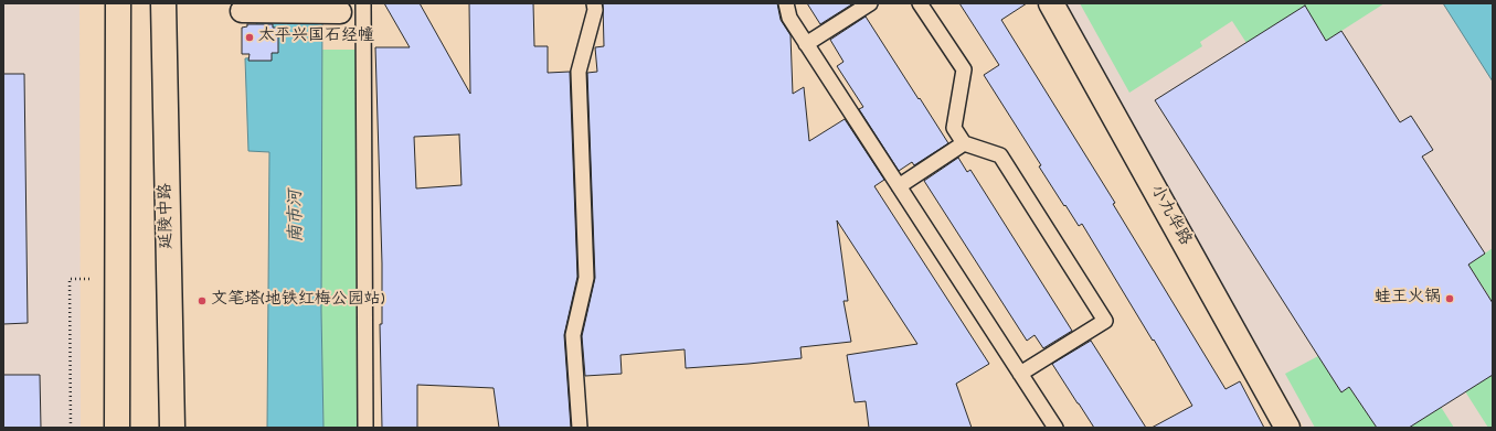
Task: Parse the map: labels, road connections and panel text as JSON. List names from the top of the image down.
{
  "streets": {
    "main road": ["延陵中路", "小九华路"]
  },
  "water": ["南市河"],
  "places": ["太平兴国石经幢", "蛙王火锅", "文笔塔(地铁红梅公园站)"]
}
